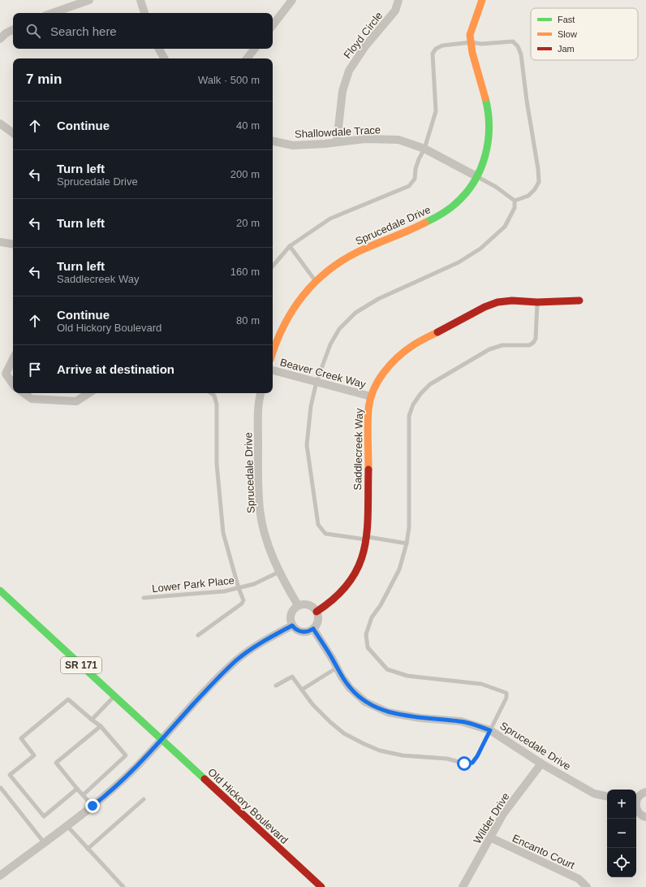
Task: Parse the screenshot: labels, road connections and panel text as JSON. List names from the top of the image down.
{
  "streets": {
    "street": [
      "Floyd Circle",
      "Shallowdale Trace",
      "Sprucedale Drive",
      "Beaver Creek Way",
      "Saddlecreek Way",
      "SR 171",
      "Old Hickory Boulevard",
      "Wilder Drive",
      "Encanto Court"
    ],
    "lane": ["Lower Park Place"]
  },
  "crossings": [
    ["Floyd Circle", "Shallowdale Trace"],
    ["Shallowdale Trace", "Sprucedale Drive"],
    ["Sprucedale Drive", "Saddlecreek Way"],
    ["Sprucedale Drive", "Lower Park Place"],
    ["Sprucedale Drive", "Wilder Drive"],
    ["Beaver Creek Way", "Saddlecreek Way"],
    ["Wilder Drive", "Encanto Court"]
  ],
  "legend": ["Fast", "Slow", "Jam"],
  "page": {
    "search": "Search here",
    "heading": ["7 min", "Walk · 500 m"],
    "list": [
      ["Continue", "40 m"],
      ["Turn left", "Sprucedale Drive", "200 m"],
      ["Turn left", "20 m"],
      ["Turn left", "Saddlecreek Way", "160 m"],
      ["Continue", "Old Hickory Boulevard", "80 m"],
      "Arrive at destination"
    ],
    "map_buttons": ["+", "−"]
  }
}
